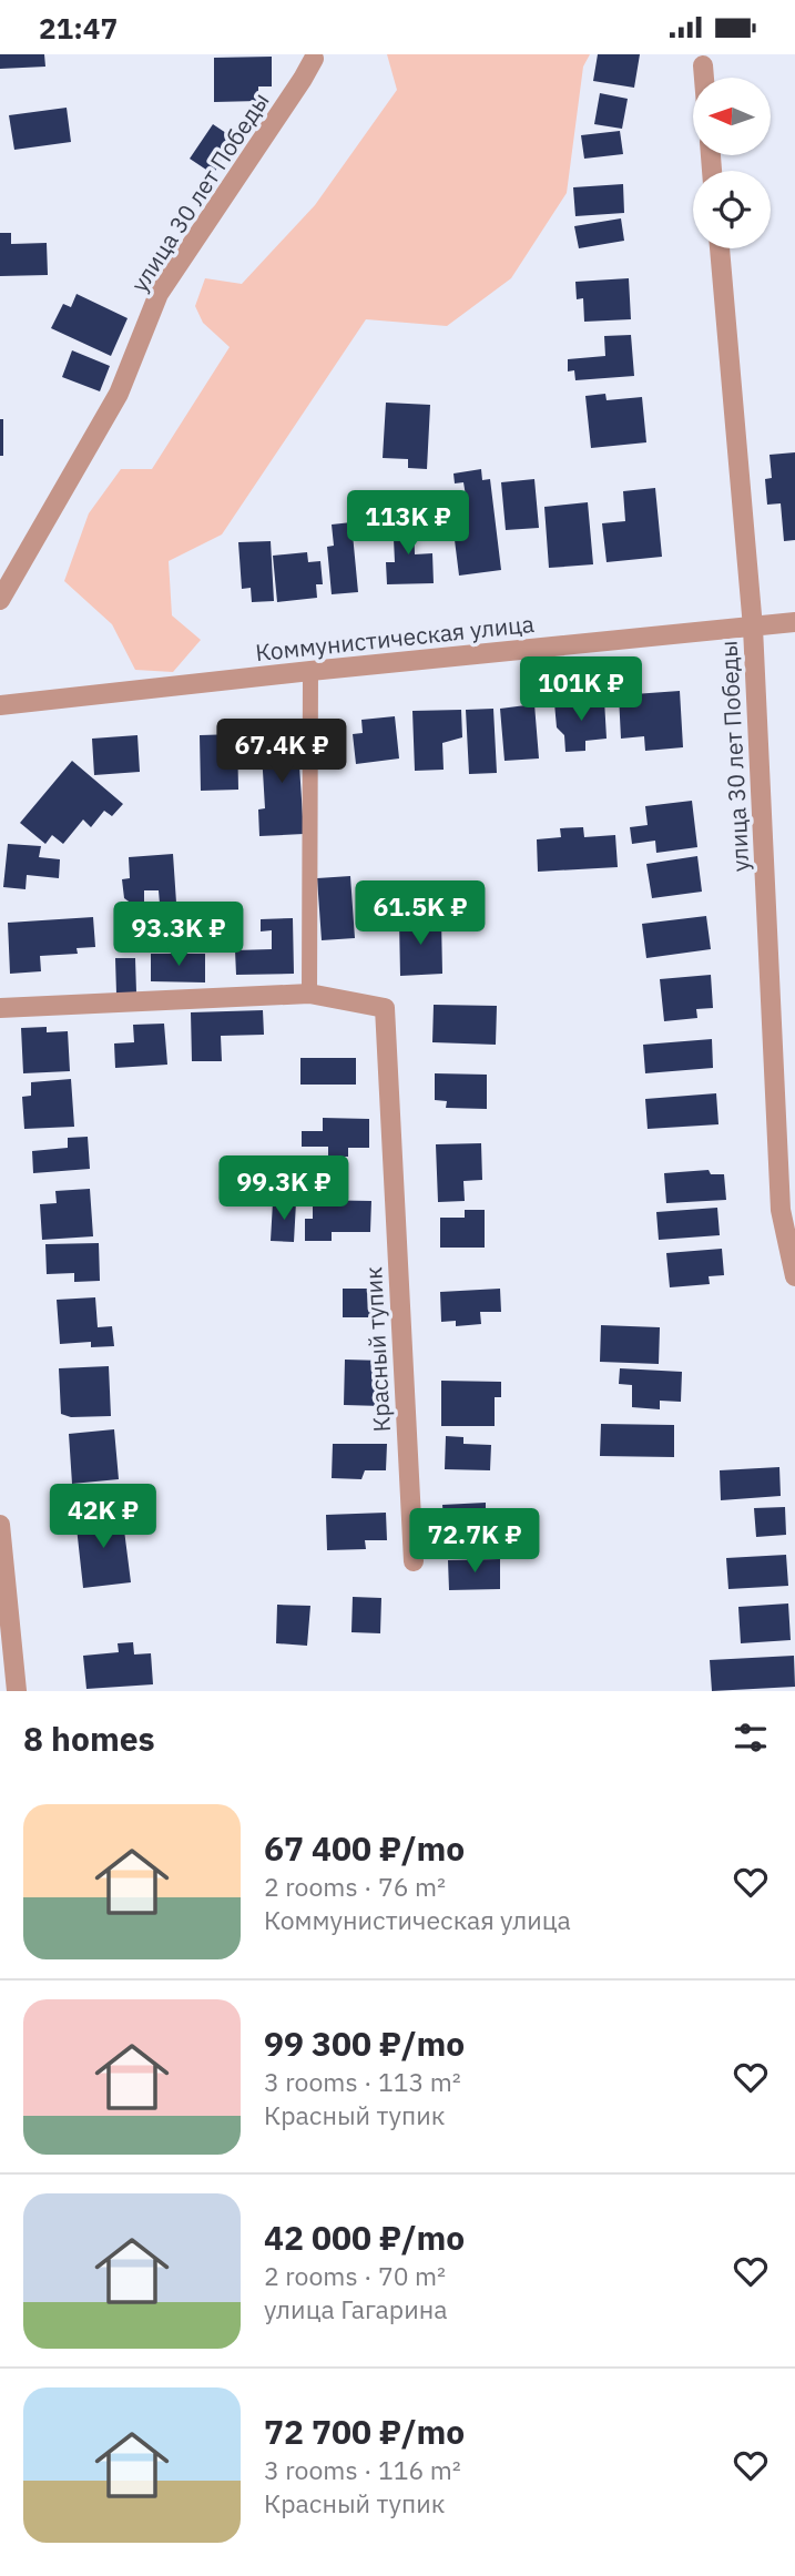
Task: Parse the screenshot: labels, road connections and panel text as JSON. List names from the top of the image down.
{
  "streets": {
    "street": ["улица 30 лет Победы", "Коммунистическая улица", "Красный тупик"]
  },
  "crossings": [
    ["улица 30 лет Победы", "Коммунистическая улица"]
  ],
  "north": "left",
  "page": {
    "status": "21:47",
    "price": [
      "113K ₽",
      "101K ₽",
      "67.4K ₽",
      "61.5K ₽",
      "93.3K ₽",
      "99.3K ₽",
      "42K ₽",
      "72.7K ₽"
    ],
    "heading": "8 homes",
    "list": [
      {
        "name": "67 400 ₽/mo",
        "note": "2 rooms · 76 m² · Коммунистическая улица"
      },
      {
        "name": "99 300 ₽/mo",
        "note": "3 rooms · 113 m² · Красный тупик"
      },
      {
        "name": "42 000 ₽/mo",
        "note": "2 rooms · 70 m² · улица Гагарина"
      },
      {
        "name": "72 700 ₽/mo",
        "note": "3 rooms · 116 m² · Красный тупик"
      }
    ]
  }
}
